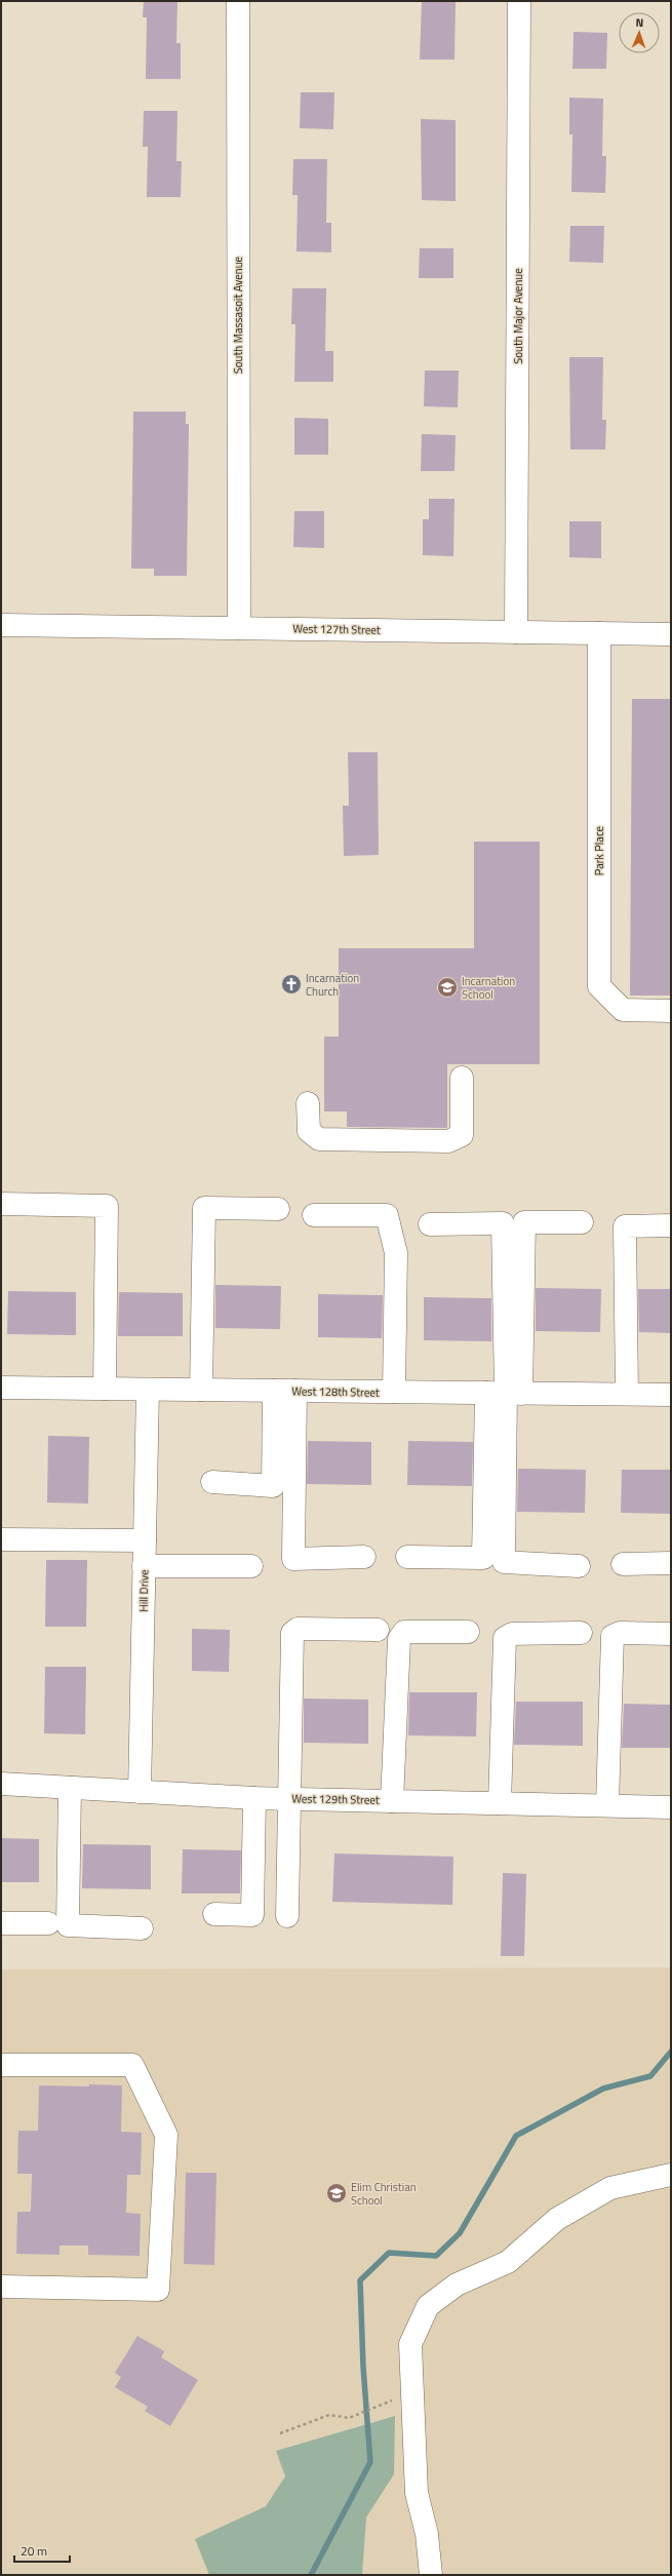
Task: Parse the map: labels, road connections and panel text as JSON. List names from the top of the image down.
{
  "streets": {
    "street": [
      "South Massasoit Avenue",
      "South Major Avenue",
      "West 127th Street",
      "Park Place",
      "West 128th Street",
      "Hill Drive",
      "West 129th Street"
    ]
  },
  "crossings": [
    ["South Massasoit Avenue", "West 127th Street"],
    ["South Major Avenue", "West 127th Street"],
    ["West 127th Street", "Park Place"],
    ["West 128th Street", "Hill Drive"],
    ["Hill Drive", "West 129th Street"]
  ],
  "places": {
    "church": ["Incarnation Church"],
    "school or university": ["Incarnation School", "Elim Christian School"]
  },
  "scale_bar": "20 m",
  "north": "top"
}
